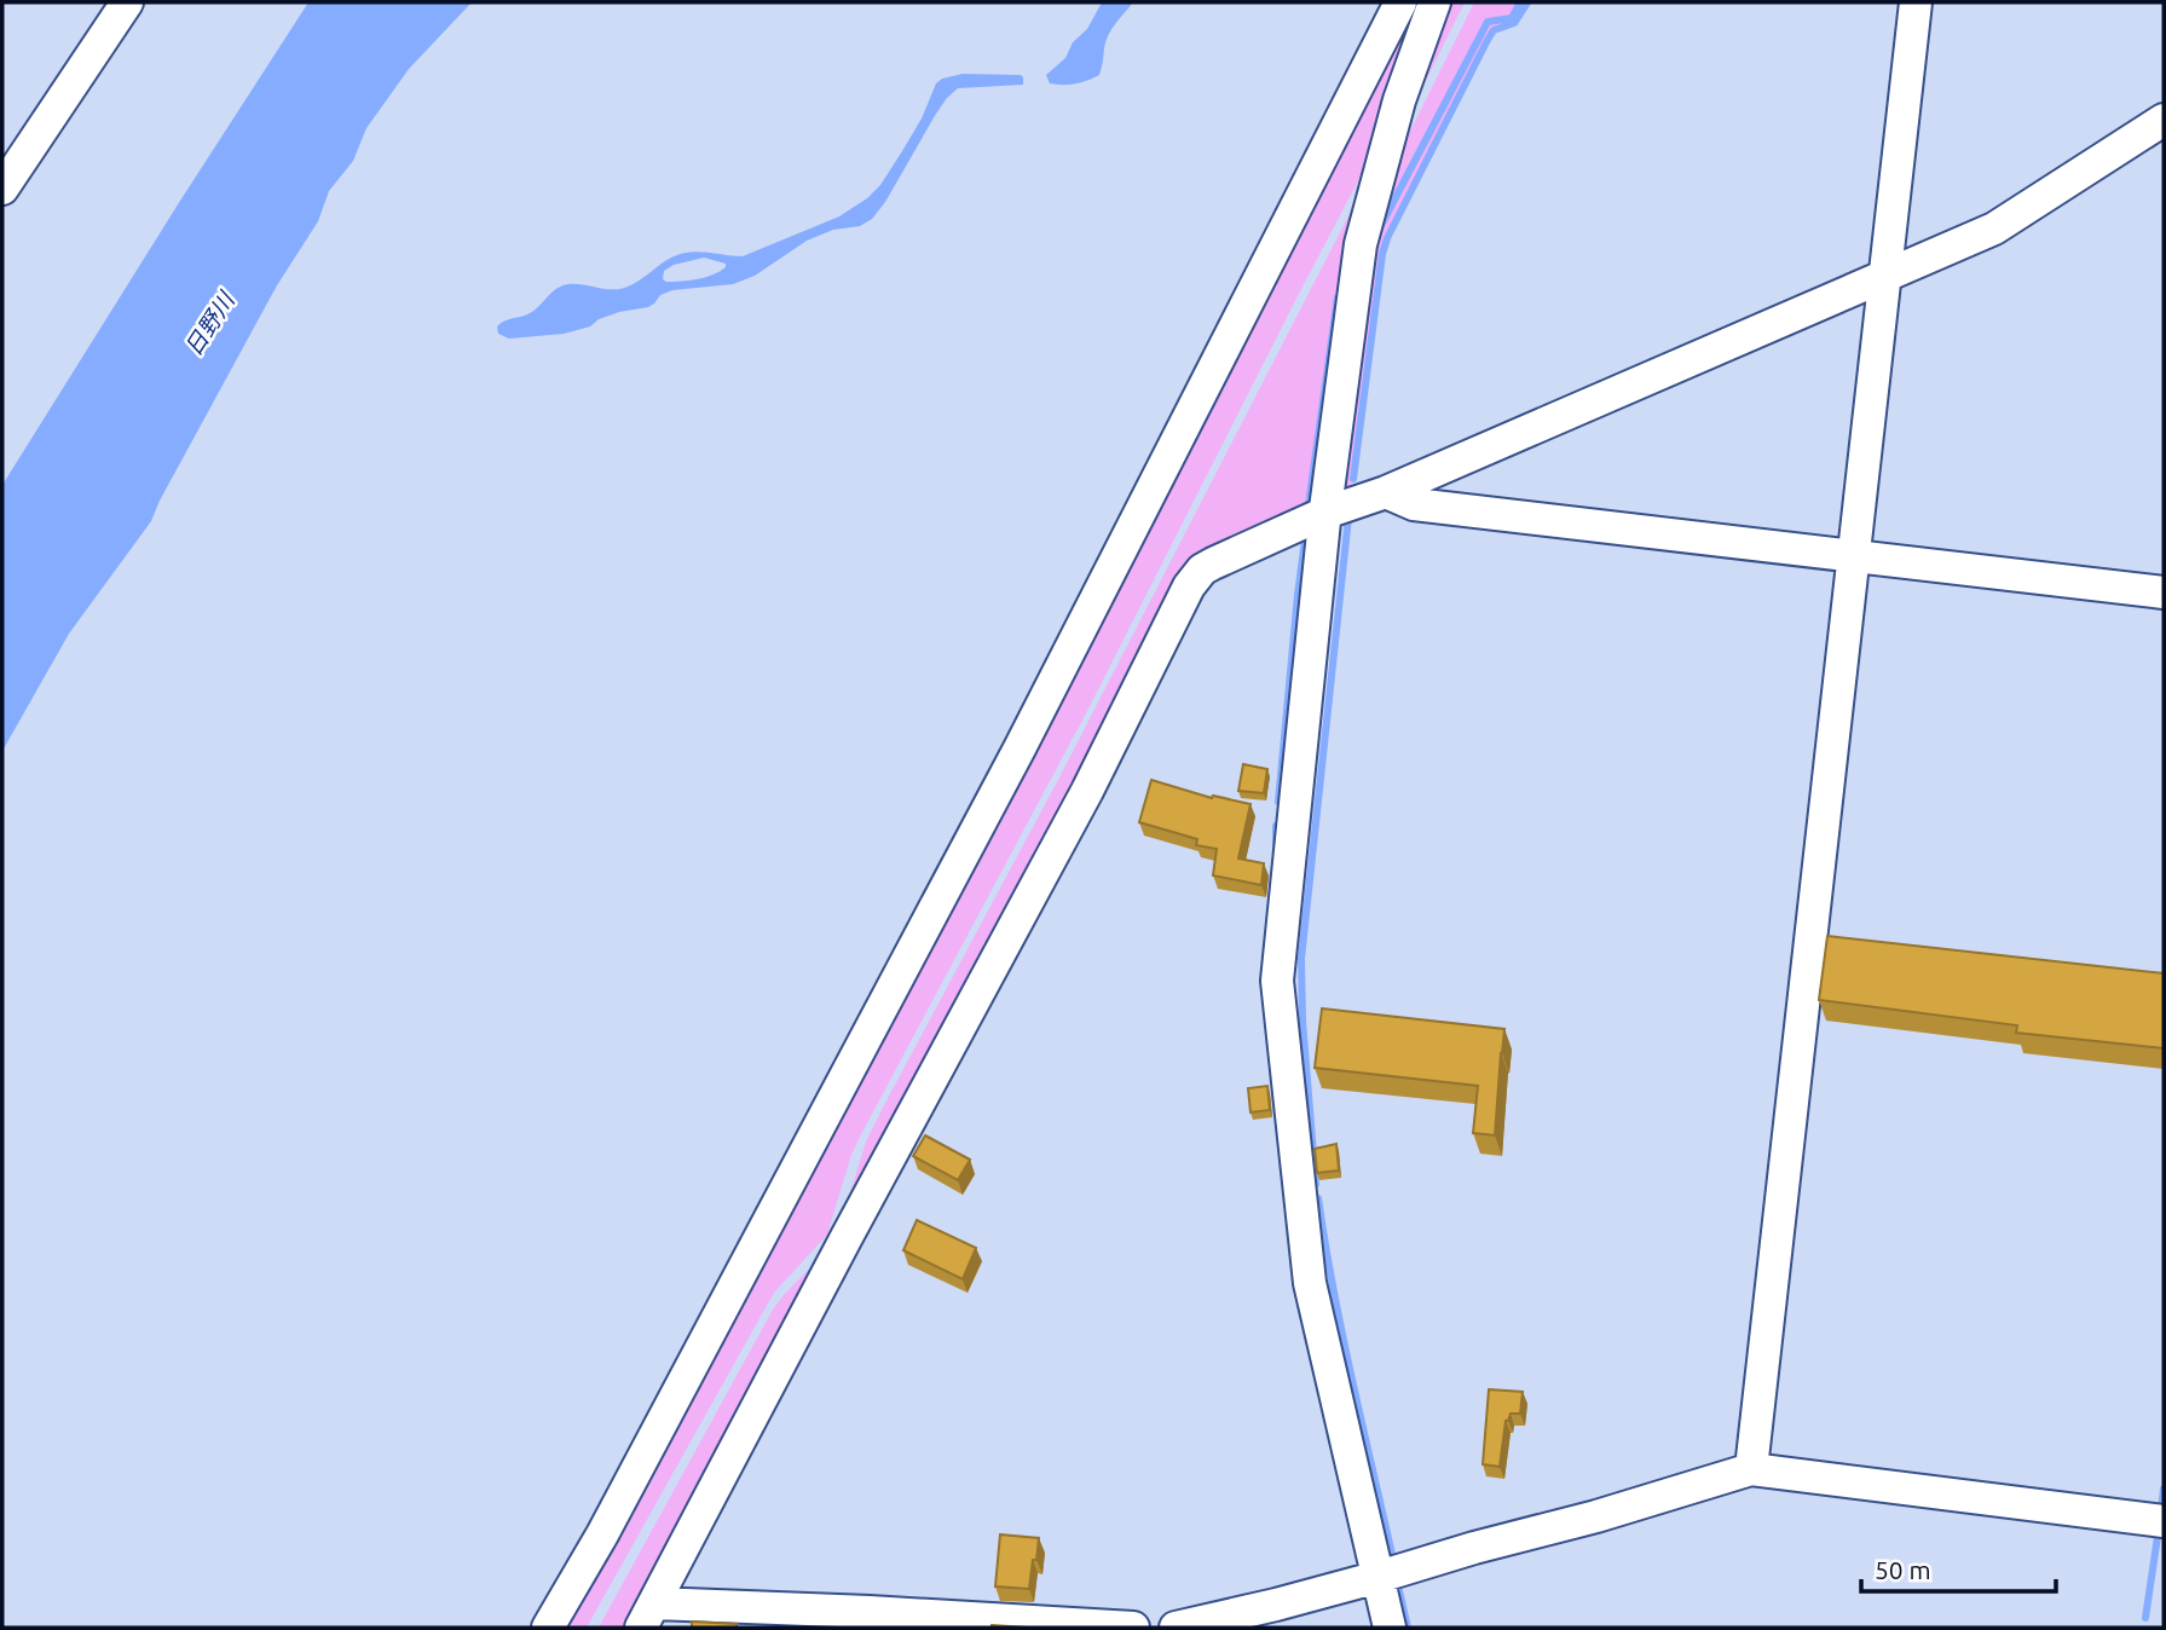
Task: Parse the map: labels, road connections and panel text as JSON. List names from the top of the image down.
{
  "water": ["日野川"],
  "scale_bar": "50 m"
}
